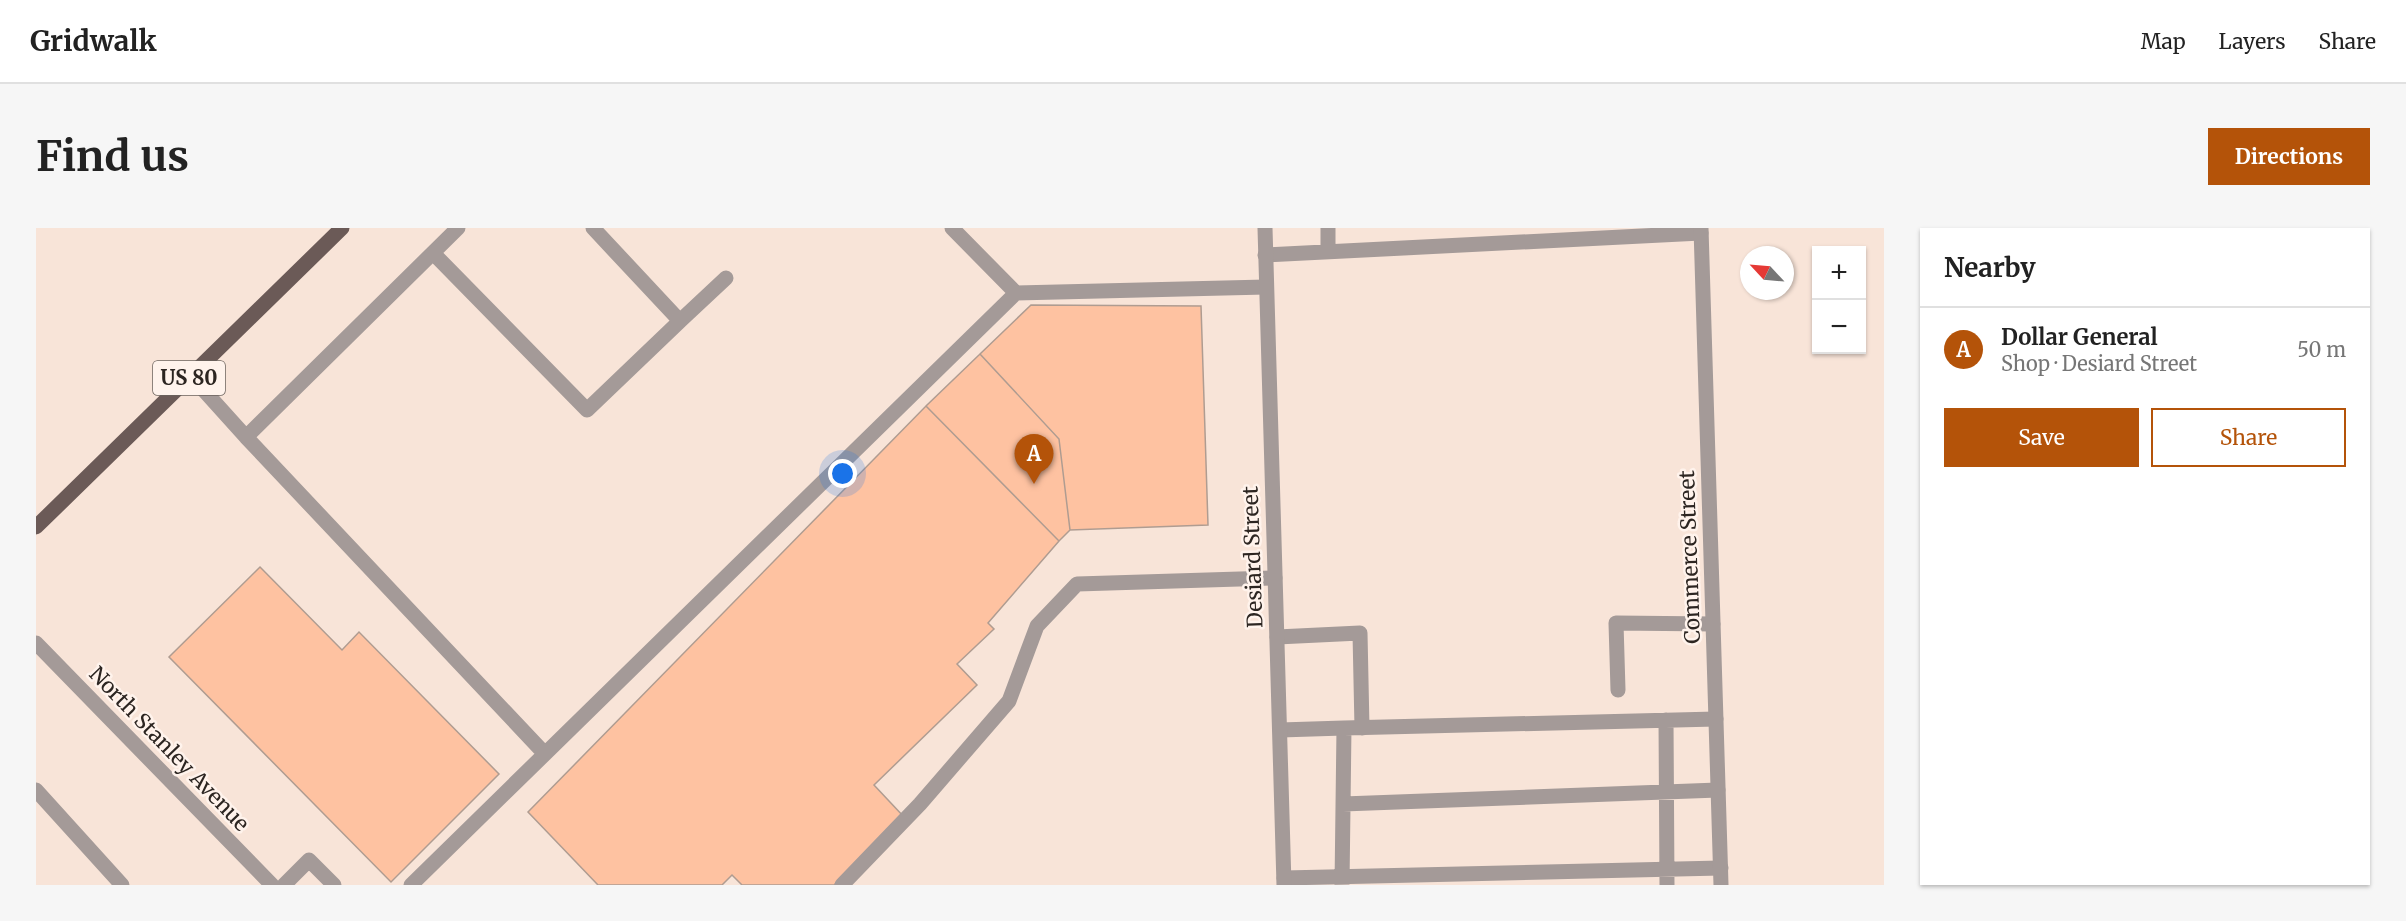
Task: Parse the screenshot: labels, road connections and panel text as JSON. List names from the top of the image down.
{
  "streets": {
    "main road": ["US 80"],
    "street": ["Desiard Street", "Commerce Street", "North Stanley Avenue"]
  },
  "north": "top left",
  "page": {
    "header": "Gridwalk",
    "nav": ["Map", "Layers", "Share"],
    "buttons": [
      "Directions",
      ["Save", "Share"]
    ],
    "title": "Find us",
    "heading": "Nearby",
    "map_buttons": ["+", "−"],
    "list": [
      {
        "mark": "A",
        "name": "Dollar General",
        "note": "Shop · Desiard Street",
        "value": "50 m"
      }
    ],
    "pins": "A"
  }
}
